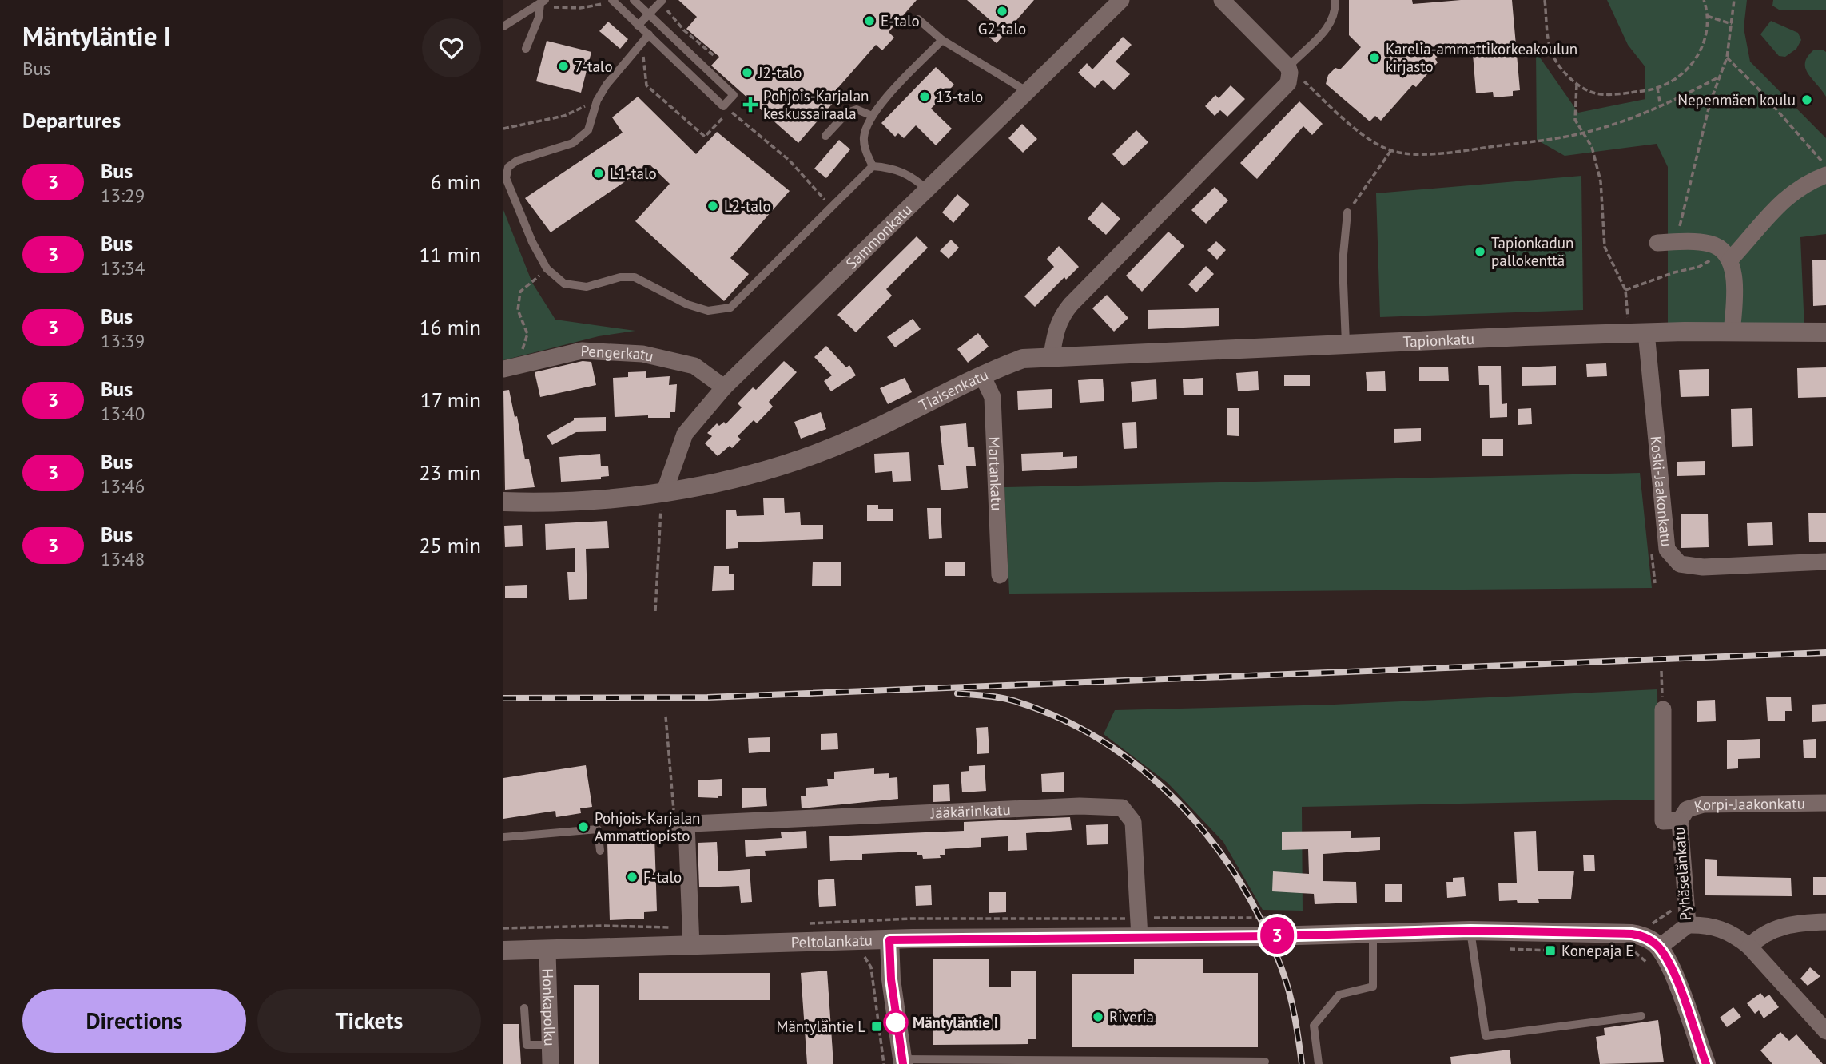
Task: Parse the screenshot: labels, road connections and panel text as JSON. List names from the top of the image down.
{
  "streets": {
    "street": [
      "Sammonkatu",
      "Tapionkatu",
      "Pengerkatu",
      "Tiaisenkatu",
      "Martankatu",
      "Koski-Jaakonkatu",
      "Korpi-Jaakonkatu",
      "Jääkärinkatu",
      "Pyhäselänkatu",
      "Peltolankatu",
      "Honkapolku"
    ]
  },
  "crossings": [
    ["Sammonkatu", "Pengerkatu"],
    ["Sammonkatu", "Tiaisenkatu"],
    ["Tapionkatu", "Tiaisenkatu"],
    ["Tapionkatu", "Koski-Jaakonkatu"],
    ["Tiaisenkatu", "Martankatu"],
    ["Korpi-Jaakonkatu", "Pyhäselänkatu"],
    ["Jääkärinkatu", "Peltolankatu"],
    ["Pyhäselänkatu", "Peltolankatu"],
    ["Peltolankatu", "Honkapolku"]
  ],
  "places": {
    "other": [
      "G2-talo",
      "E-talo",
      "Karelia-ammattikorkeakoulun kirjasto",
      "7-talo",
      "J2-talo",
      "13-talo",
      "Nepenmäen koulu",
      "L1-talo",
      "L2-talo",
      "Tapionkadun pallokenttä",
      "Pohjois-Karjalan Ammattiopisto",
      "F-talo",
      "Riveria",
      "Mäntyläntie I"
    ],
    "health": ["Pohjois-Karjalan keskussairaala"],
    "transit": ["Konepaja E", "Mäntyläntie L"]
  },
  "lines": ["bus line 3"],
  "page": {
    "heading": [
      ["Mäntyläntie I", "Bus"],
      "Departures"
    ],
    "on_map": "3",
    "list": [
      {
        "mark": "3",
        "name": "Bus",
        "note": "13:29",
        "value": "6 min"
      },
      {
        "mark": "3",
        "name": "Bus",
        "note": "13:34",
        "value": "11 min"
      },
      {
        "mark": "3",
        "name": "Bus",
        "note": "13:39",
        "value": "16 min"
      },
      {
        "mark": "3",
        "name": "Bus",
        "note": "13:40",
        "value": "17 min"
      },
      {
        "mark": "3",
        "name": "Bus",
        "note": "13:46",
        "value": "23 min"
      },
      {
        "mark": "3",
        "name": "Bus",
        "note": "13:48",
        "value": "25 min"
      }
    ],
    "buttons": ["Directions", "Tickets"]
  }
}
